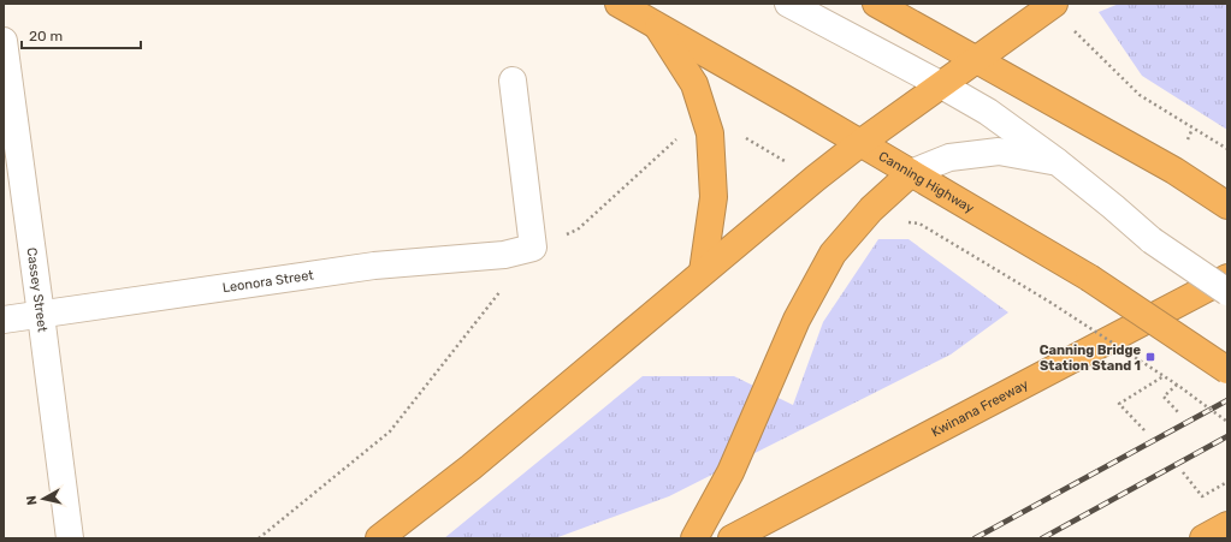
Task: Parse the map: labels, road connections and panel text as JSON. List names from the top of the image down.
{
  "streets": {
    "highway": ["Canning Highway", "Kwinana Freeway"],
    "street": ["Leonora Street", "Cassey Street"]
  },
  "crossings": [
    ["Leonora Street", "Cassey Street"]
  ],
  "places": {
    "transit": ["Canning Bridge Station Stand 1"]
  },
  "scale_bar": "20 m",
  "north": "left"
}
